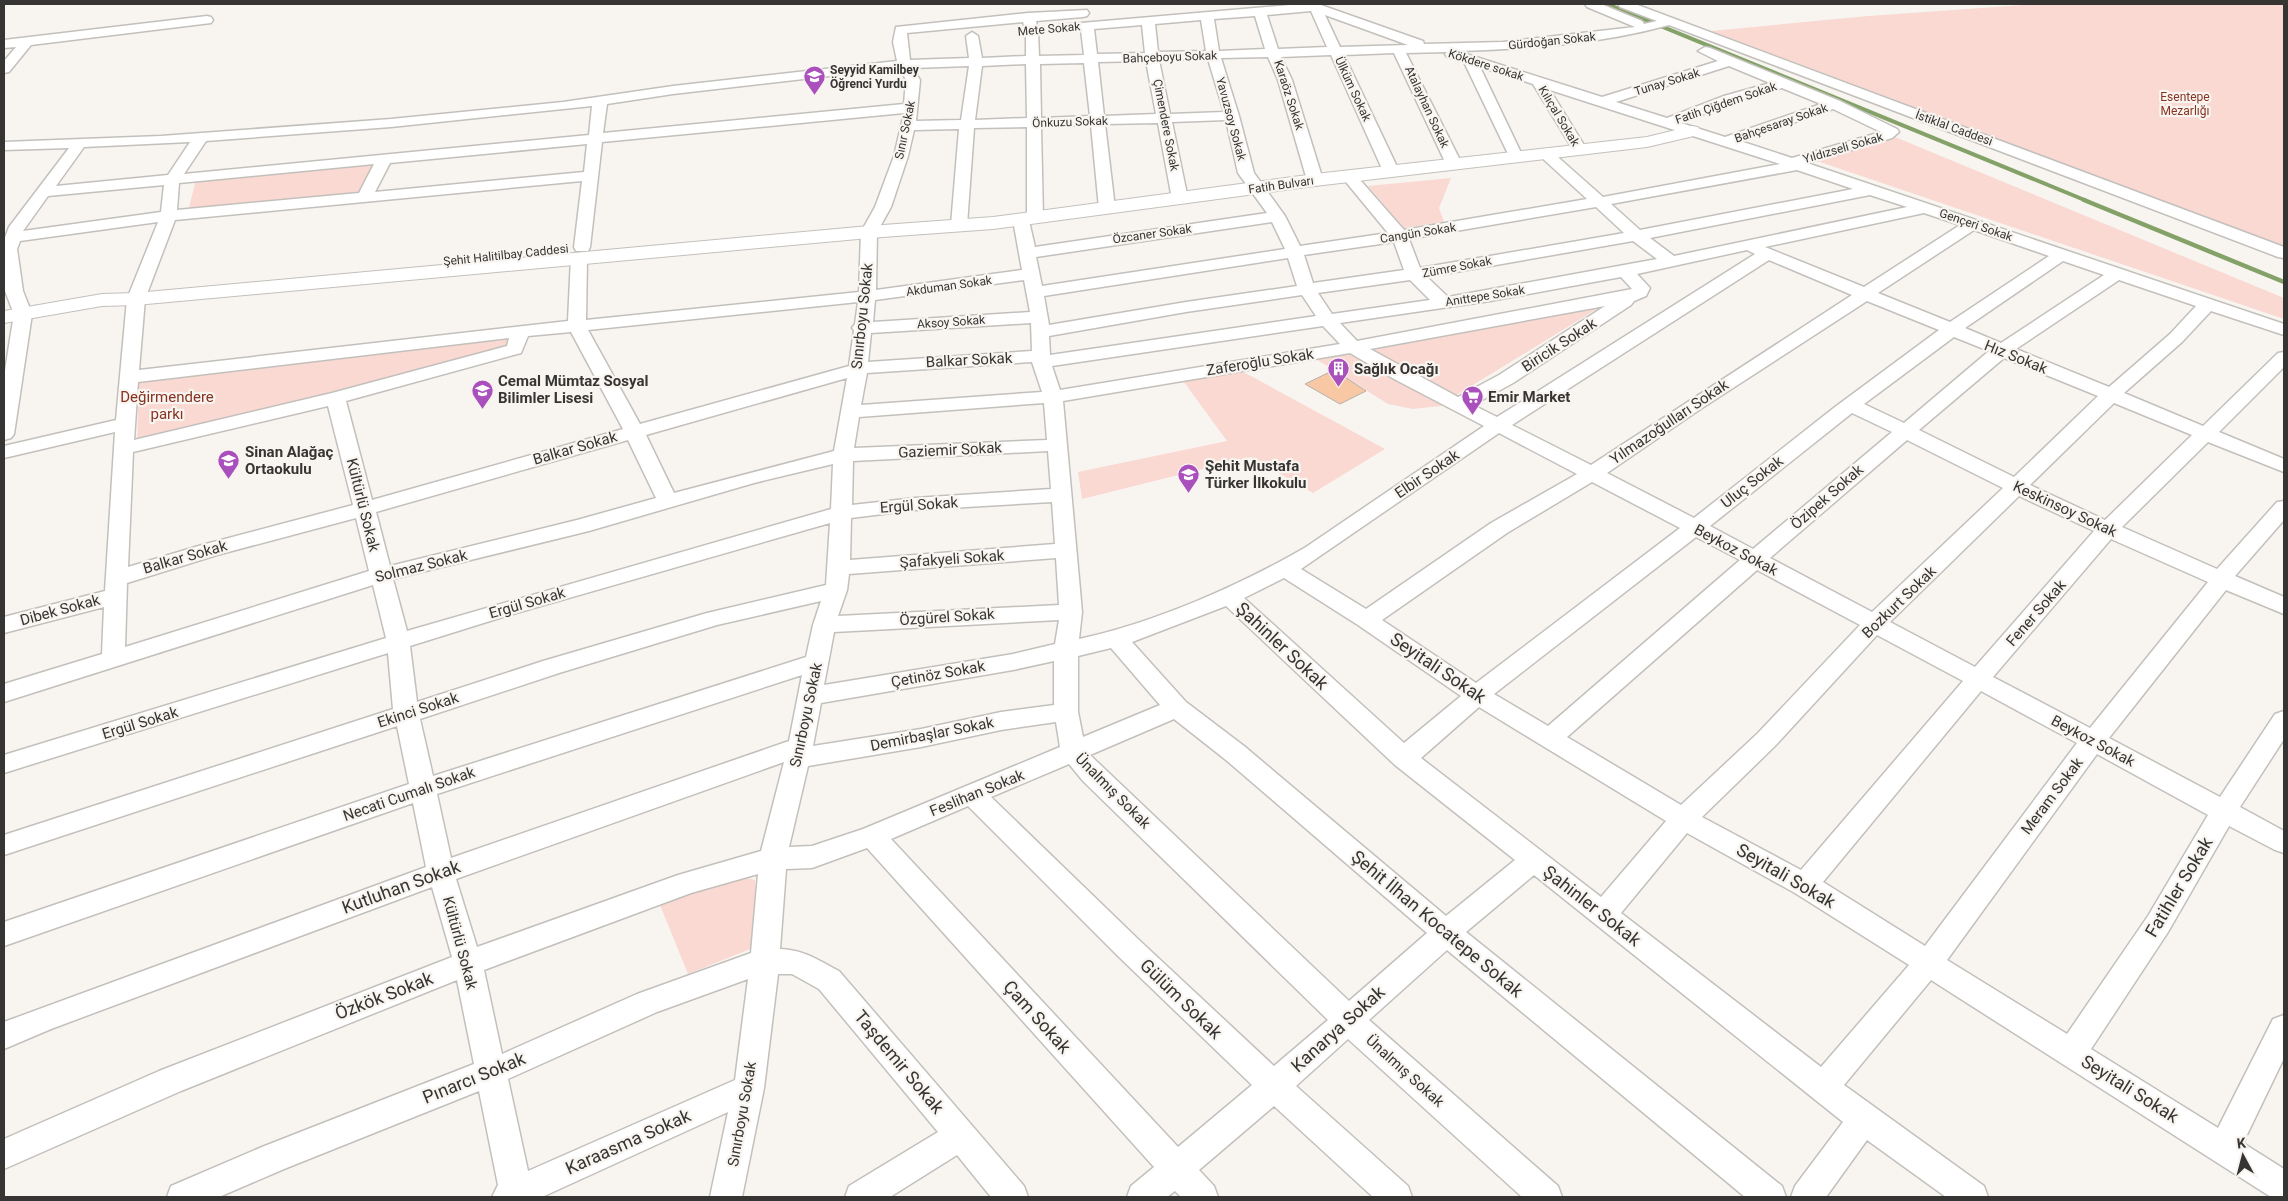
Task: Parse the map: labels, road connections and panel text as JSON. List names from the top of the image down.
{
  "streets": {
    "main road": ["Fatih Bulvarı", "Şehit Halitilbay Caddesi"],
    "street": [
      "Mete Sokak",
      "Gürdoğan Sokak",
      "Bahçeboyu Sokak",
      "Kökdere sokak",
      "Tunay Sokak",
      "Ülküm Sokak",
      "Karaöz Sokak",
      "Fatih Çiğdem Sokak",
      "Atalayhan Sokak",
      "Kılıçal Sokak",
      "Yavuzsoy Sokak",
      "Önkuzu Sokak",
      "Bahçesaray Sokak",
      "Çimendere Sokak",
      "İstiklal Caddesi",
      "Sınır Sokak",
      "Yıldızseli Sokak",
      "Gençeri Sokak",
      "Cangün Sokak",
      "Özcaner Sokak",
      "Zümre Sokak",
      "Akduman Sokak",
      "Anıttepe Sokak",
      "Sınırboyu Sokak",
      "Aksoy Sokak",
      "Biricik Sokak",
      "Hız Sokak",
      "Balkar Sokak",
      "Zaferoğlu Sokak",
      "Yılmazoğulları Sokak",
      "Gaziemir Sokak",
      "Elbir Sokak",
      "Uluç Sokak",
      "Özipek Sokak",
      "Kültürlü Sokak",
      "Ergül Sokak",
      "Keskinsoy Sokak",
      "Beykoz Sokak",
      "Şafakyeli Sokak",
      "Solmaz Sokak",
      "Bozkurt Sokak",
      "Dibek Sokak",
      "Fener Sokak",
      "Özgürel Sokak",
      "Şahinler Sokak",
      "Seyitali Sokak",
      "Çetinöz Sokak",
      "Ekinci Sokak",
      "Demirbaşlar Sokak",
      "Ünalmış Sokak",
      "Feslihan Sokak",
      "Necati Cumalı Sokak",
      "Meram Sokak",
      "Kutluhan Sokak",
      "Fatihler Sokak",
      "Şehit İlhan Kocatepe Sokak",
      "Özkök Sokak",
      "Gülüm Sokak",
      "Çam Sokak",
      "Kanarya Sokak",
      "Taşdemir Sokak",
      "Pınarcı Sokak",
      "Karaasma Sokak"
    ]
  },
  "crossings": [
    ["Mete Sokak", "Kökdere sokak"],
    ["Mete Sokak", "Ülküm Sokak"],
    ["Mete Sokak", "Karaöz Sokak"],
    ["Mete Sokak", "Yavuzsoy Sokak"],
    ["Mete Sokak", "Çimendere Sokak"],
    ["Mete Sokak", "Sınır Sokak"],
    ["Mete Sokak", "Ünalmış Sokak"],
    ["Gürdoğan Sokak", "Bahçeboyu Sokak"],
    ["Gürdoğan Sokak", "Kökdere sokak"],
    ["Bahçeboyu Sokak", "Kökdere sokak"],
    ["Bahçeboyu Sokak", "Ülküm Sokak"],
    ["Bahçeboyu Sokak", "Karaöz Sokak"],
    ["Bahçeboyu Sokak", "Atalayhan Sokak"],
    ["Bahçeboyu Sokak", "Yavuzsoy Sokak"],
    ["Bahçeboyu Sokak", "Çimendere Sokak"],
    ["Bahçeboyu Sokak", "Sınır Sokak"],
    ["Bahçeboyu Sokak", "Ünalmış Sokak"],
    ["Kökdere sokak", "Tunay Sokak"],
    ["Kökdere sokak", "Ülküm Sokak"],
    ["Kökdere sokak", "Fatih Çiğdem Sokak"],
    ["Kökdere sokak", "Kılıçal Sokak"],
    ["Kökdere sokak", "Gençeri Sokak"],
    ["Ülküm Sokak", "Fatih Bulvarı"],
    ["Karaöz Sokak", "Fatih Bulvarı"],
    ["Fatih Çiğdem Sokak", "Gençeri Sokak"],
    ["Atalayhan Sokak", "Fatih Bulvarı"],
    ["Kılıçal Sokak", "Fatih Bulvarı"],
    ["Yavuzsoy Sokak", "Önkuzu Sokak"],
    ["Yavuzsoy Sokak", "Fatih Bulvarı"],
    ["Yavuzsoy Sokak", "Beykoz Sokak"],
    ["Önkuzu Sokak", "Çimendere Sokak"],
    ["Önkuzu Sokak", "Sınır Sokak"],
    ["Önkuzu Sokak", "Ünalmış Sokak"],
    ["Bahçesaray Sokak", "Yıldızseli Sokak"],
    ["Bahçesaray Sokak", "Gençeri Sokak"],
    ["Çimendere Sokak", "Fatih Bulvarı"],
    ["Sınır Sokak", "Fatih Bulvarı"],
    ["Sınır Sokak", "Şehit Halitilbay Caddesi"],
    ["Sınır Sokak", "Sınırboyu Sokak"],
    ["Yıldızseli Sokak", "Gençeri Sokak"],
    ["Yıldızseli Sokak", "Cangün Sokak"],
    ["Fatih Bulvarı", "Gençeri Sokak"],
    ["Fatih Bulvarı", "Şehit Halitilbay Caddesi"],
    ["Fatih Bulvarı", "Sınırboyu Sokak"],
    ["Fatih Bulvarı", "Beykoz Sokak"],
    ["Fatih Bulvarı", "Ünalmış Sokak"],
    ["Gençeri Sokak", "Cangün Sokak"],
    ["Gençeri Sokak", "Zümre Sokak"],
    ["Gençeri Sokak", "Anıttepe Sokak"],
    ["Gençeri Sokak", "Yılmazoğulları Sokak"],
    ["Gençeri Sokak", "Uluç Sokak"],
    ["Gençeri Sokak", "Özipek Sokak"],
    ["Gençeri Sokak", "Bozkurt Sokak"],
    ["Cangün Sokak", "Akduman Sokak"],
    ["Cangün Sokak", "Beykoz Sokak"],
    ["Cangün Sokak", "Ünalmış Sokak"],
    ["Özcaner Sokak", "Beykoz Sokak"],
    ["Özcaner Sokak", "Ünalmış Sokak"],
    ["Şehit Halitilbay Caddesi", "Sınırboyu Sokak"],
    ["Zümre Sokak", "Aksoy Sokak"],
    ["Zümre Sokak", "Beykoz Sokak"],
    ["Zümre Sokak", "Ünalmış Sokak"],
    ["Akduman Sokak", "Sınırboyu Sokak"],
    ["Akduman Sokak", "Ünalmış Sokak"],
    ["Anıttepe Sokak", "Hız Sokak"],
    ["Anıttepe Sokak", "Balkar Sokak"],
    ["Anıttepe Sokak", "Beykoz Sokak"],
    ["Anıttepe Sokak", "Ünalmış Sokak"],
    ["Sınırboyu Sokak", "Aksoy Sokak"],
    ["Sınırboyu Sokak", "Balkar Sokak"],
    ["Sınırboyu Sokak", "Zaferoğlu Sokak"],
    ["Sınırboyu Sokak", "Gaziemir Sokak"],
    ["Sınırboyu Sokak", "Ergül Sokak"],
    ["Sınırboyu Sokak", "Şafakyeli Sokak"],
    ["Sınırboyu Sokak", "Solmaz Sokak"],
    ["Sınırboyu Sokak", "Özgürel Sokak"],
    ["Sınırboyu Sokak", "Çetinöz Sokak"],
    ["Sınırboyu Sokak", "Ekinci Sokak"],
    ["Sınırboyu Sokak", "Demirbaşlar Sokak"],
    ["Sınırboyu Sokak", "Feslihan Sokak"],
    ["Sınırboyu Sokak", "Necati Cumalı Sokak"],
    ["Sınırboyu Sokak", "Kutluhan Sokak"],
    ["Sınırboyu Sokak", "Özkök Sokak"],
    ["Sınırboyu Sokak", "Taşdemir Sokak"],
    ["Sınırboyu Sokak", "Pınarcı Sokak"],
    ["Sınırboyu Sokak", "Karaasma Sokak"],
    ["Aksoy Sokak", "Ünalmış Sokak"],
    ["Biricik Sokak", "Zaferoğlu Sokak"],
    ["Biricik Sokak", "Beykoz Sokak"],
    ["Hız Sokak", "Yılmazoğulları Sokak"],
    ["Hız Sokak", "Elbir Sokak"],
    ["Hız Sokak", "Uluç Sokak"],
    ["Hız Sokak", "Özipek Sokak"],
    ["Hız Sokak", "Bozkurt Sokak"],
    ["Hız Sokak", "Fener Sokak"],
    ["Balkar Sokak", "Kültürlü Sokak"],
    ["Balkar Sokak", "Dibek Sokak"],
    ["Balkar Sokak", "Ünalmış Sokak"],
    ["Zaferoğlu Sokak", "Beykoz Sokak"],
    ["Zaferoğlu Sokak", "Ünalmış Sokak"],
    ["Yılmazoğulları Sokak", "Beykoz Sokak"],
    ["Yılmazoğulları Sokak", "Seyitali Sokak"],
    ["Gaziemir Sokak", "Solmaz Sokak"],
    ["Gaziemir Sokak", "Ünalmış Sokak"],
    ["Elbir Sokak", "Beykoz Sokak"],
    ["Elbir Sokak", "Şahinler Sokak"],
    ["Elbir Sokak", "Seyitali Sokak"],
    ["Elbir Sokak", "Çetinöz Sokak"],
    ["Elbir Sokak", "Ünalmış Sokak"],
    ["Elbir Sokak", "Şehit İlhan Kocatepe Sokak"],
    ["Uluç Sokak", "Keskinsoy Sokak"],
    ["Uluç Sokak", "Beykoz Sokak"],
    ["Uluç Sokak", "Şahinler Sokak"],
    ["Uluç Sokak", "Seyitali Sokak"],
    ["Özipek Sokak", "Keskinsoy Sokak"],
    ["Özipek Sokak", "Beykoz Sokak"],
    ["Özipek Sokak", "Seyitali Sokak"],
    ["Kültürlü Sokak", "Ergül Sokak"],
    ["Kültürlü Sokak", "Solmaz Sokak"],
    ["Kültürlü Sokak", "Ekinci Sokak"],
    ["Kültürlü Sokak", "Necati Cumalı Sokak"],
    ["Kültürlü Sokak", "Kutluhan Sokak"],
    ["Kültürlü Sokak", "Özkök Sokak"],
    ["Kültürlü Sokak", "Pınarcı Sokak"],
    ["Kültürlü Sokak", "Karaasma Sokak"],
    ["Ergül Sokak", "Ünalmış Sokak"],
    ["Keskinsoy Sokak", "Bozkurt Sokak"],
    ["Keskinsoy Sokak", "Fener Sokak"],
    ["Keskinsoy Sokak", "Meram Sokak"],
    ["Beykoz Sokak", "Bozkurt Sokak"],
    ["Beykoz Sokak", "Fener Sokak"],
    ["Beykoz Sokak", "Meram Sokak"],
    ["Beykoz Sokak", "Fatihler Sokak"],
    ["Şafakyeli Sokak", "Ekinci Sokak"],
    ["Şafakyeli Sokak", "Ünalmış Sokak"],
    ["Bozkurt Sokak", "Şahinler Sokak"],
    ["Bozkurt Sokak", "Seyitali Sokak"],
    ["Fener Sokak", "Seyitali Sokak"],
    ["Özgürel Sokak", "Ünalmış Sokak"],
    ["Şahinler Sokak", "Meram Sokak"],
    ["Şahinler Sokak", "Kanarya Sokak"],
    ["Seyitali Sokak", "Meram Sokak"],
    ["Seyitali Sokak", "Fatihler Sokak"],
    ["Çetinöz Sokak", "Ünalmış Sokak"],
    ["Demirbaşlar Sokak", "Ünalmış Sokak"],
    ["Demirbaşlar Sokak", "Kutluhan Sokak"],
    ["Ünalmış Sokak", "Feslihan Sokak"],
    ["Ünalmış Sokak", "Kanarya Sokak"],
    ["Feslihan Sokak", "Şehit İlhan Kocatepe Sokak"],
    ["Feslihan Sokak", "Özkök Sokak"],
    ["Feslihan Sokak", "Gülüm Sokak"],
    ["Feslihan Sokak", "Çam Sokak"],
    ["Şehit İlhan Kocatepe Sokak", "Kanarya Sokak"],
    ["Gülüm Sokak", "Kanarya Sokak"],
    ["Çam Sokak", "Kanarya Sokak"],
    ["Taşdemir Sokak", "Pınarcı Sokak"]
  ],
  "parks": ["Esentepe Mezarlığı", "Değirmendere parkı"],
  "places": {
    "school or university": [
      "Seyyid Kamilbey Öğrenci Yurdu",
      "Cemal Mümtaz Sosyal Bilimler Lisesi",
      "Sinan Alağaç Ortaokulu",
      "Şehit Mustafa Türker İlkokulu"
    ],
    "building": ["Sağlık Ocağı"],
    "supermarket": ["Emir Market"]
  },
  "north": "top"
}
